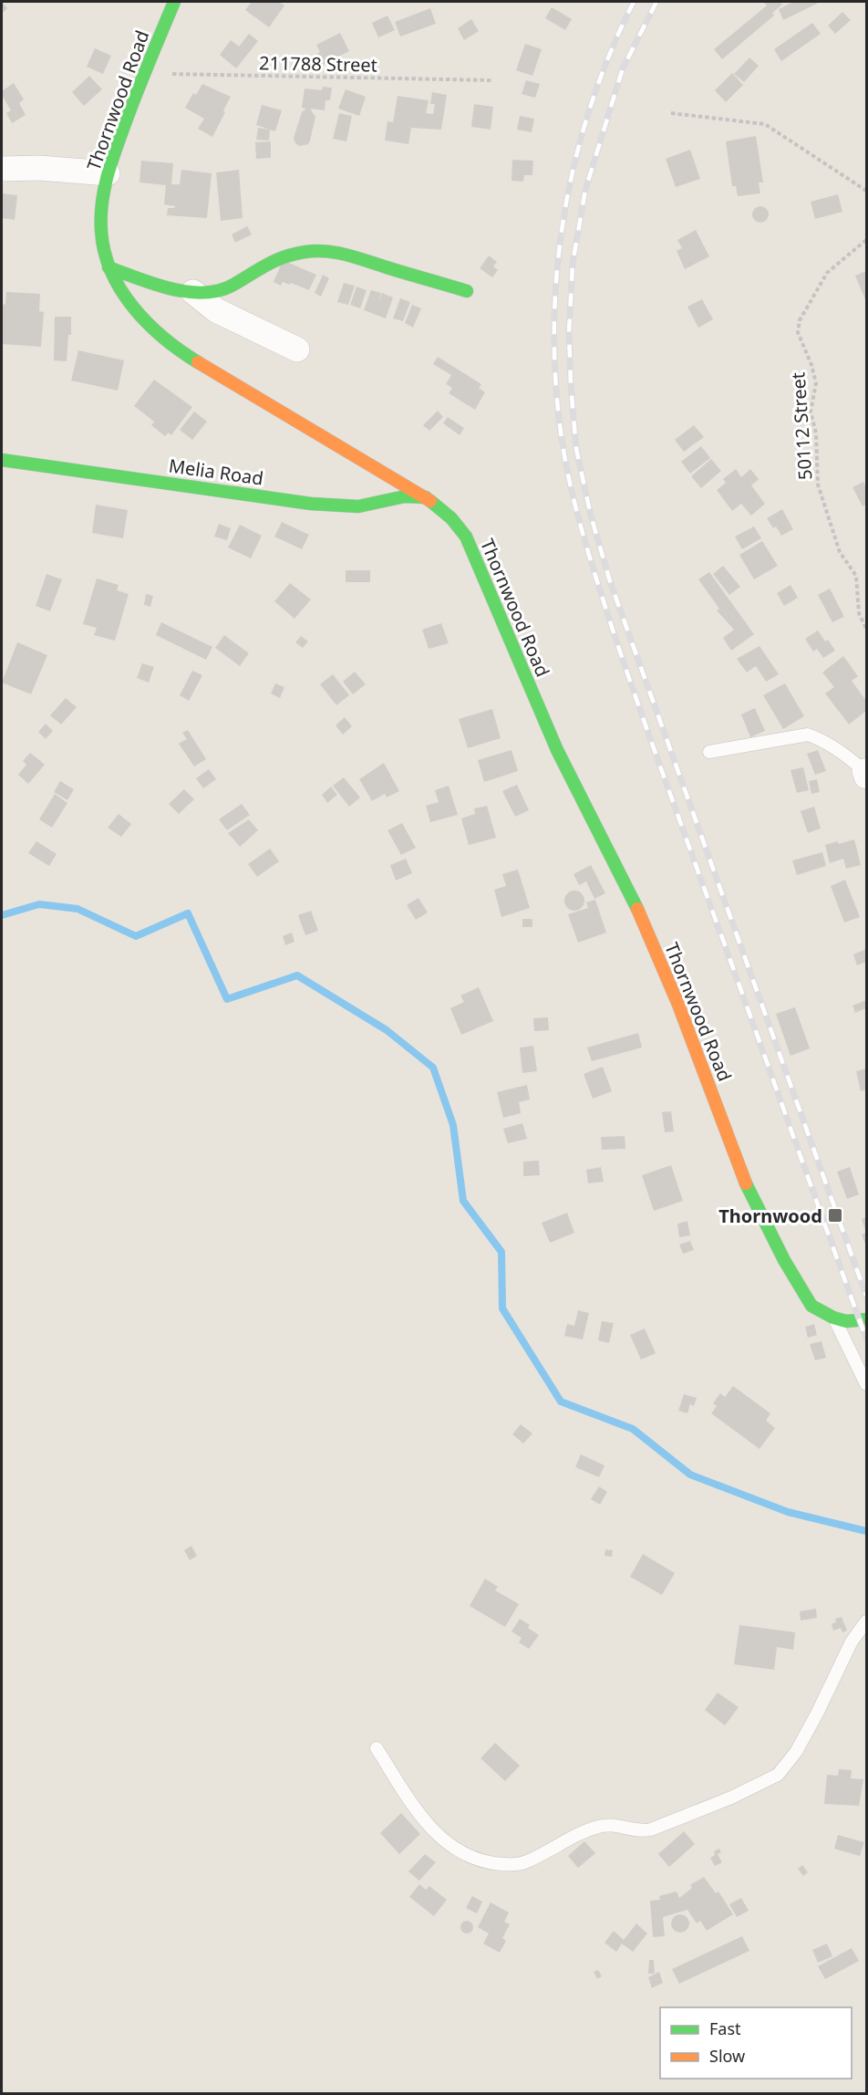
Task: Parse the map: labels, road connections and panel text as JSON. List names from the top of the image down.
{
  "streets": {
    "street": ["Thornwood Road", "Melia Road"],
    "path": ["211788 Street", "50112 Street"]
  },
  "crossings": [
    ["211788 Street", "Thornwood Road"],
    ["Thornwood Road", "Melia Road"]
  ],
  "places": {
    "transit": ["Thornwood"]
  },
  "legend": ["Fast", "Slow"]
}
